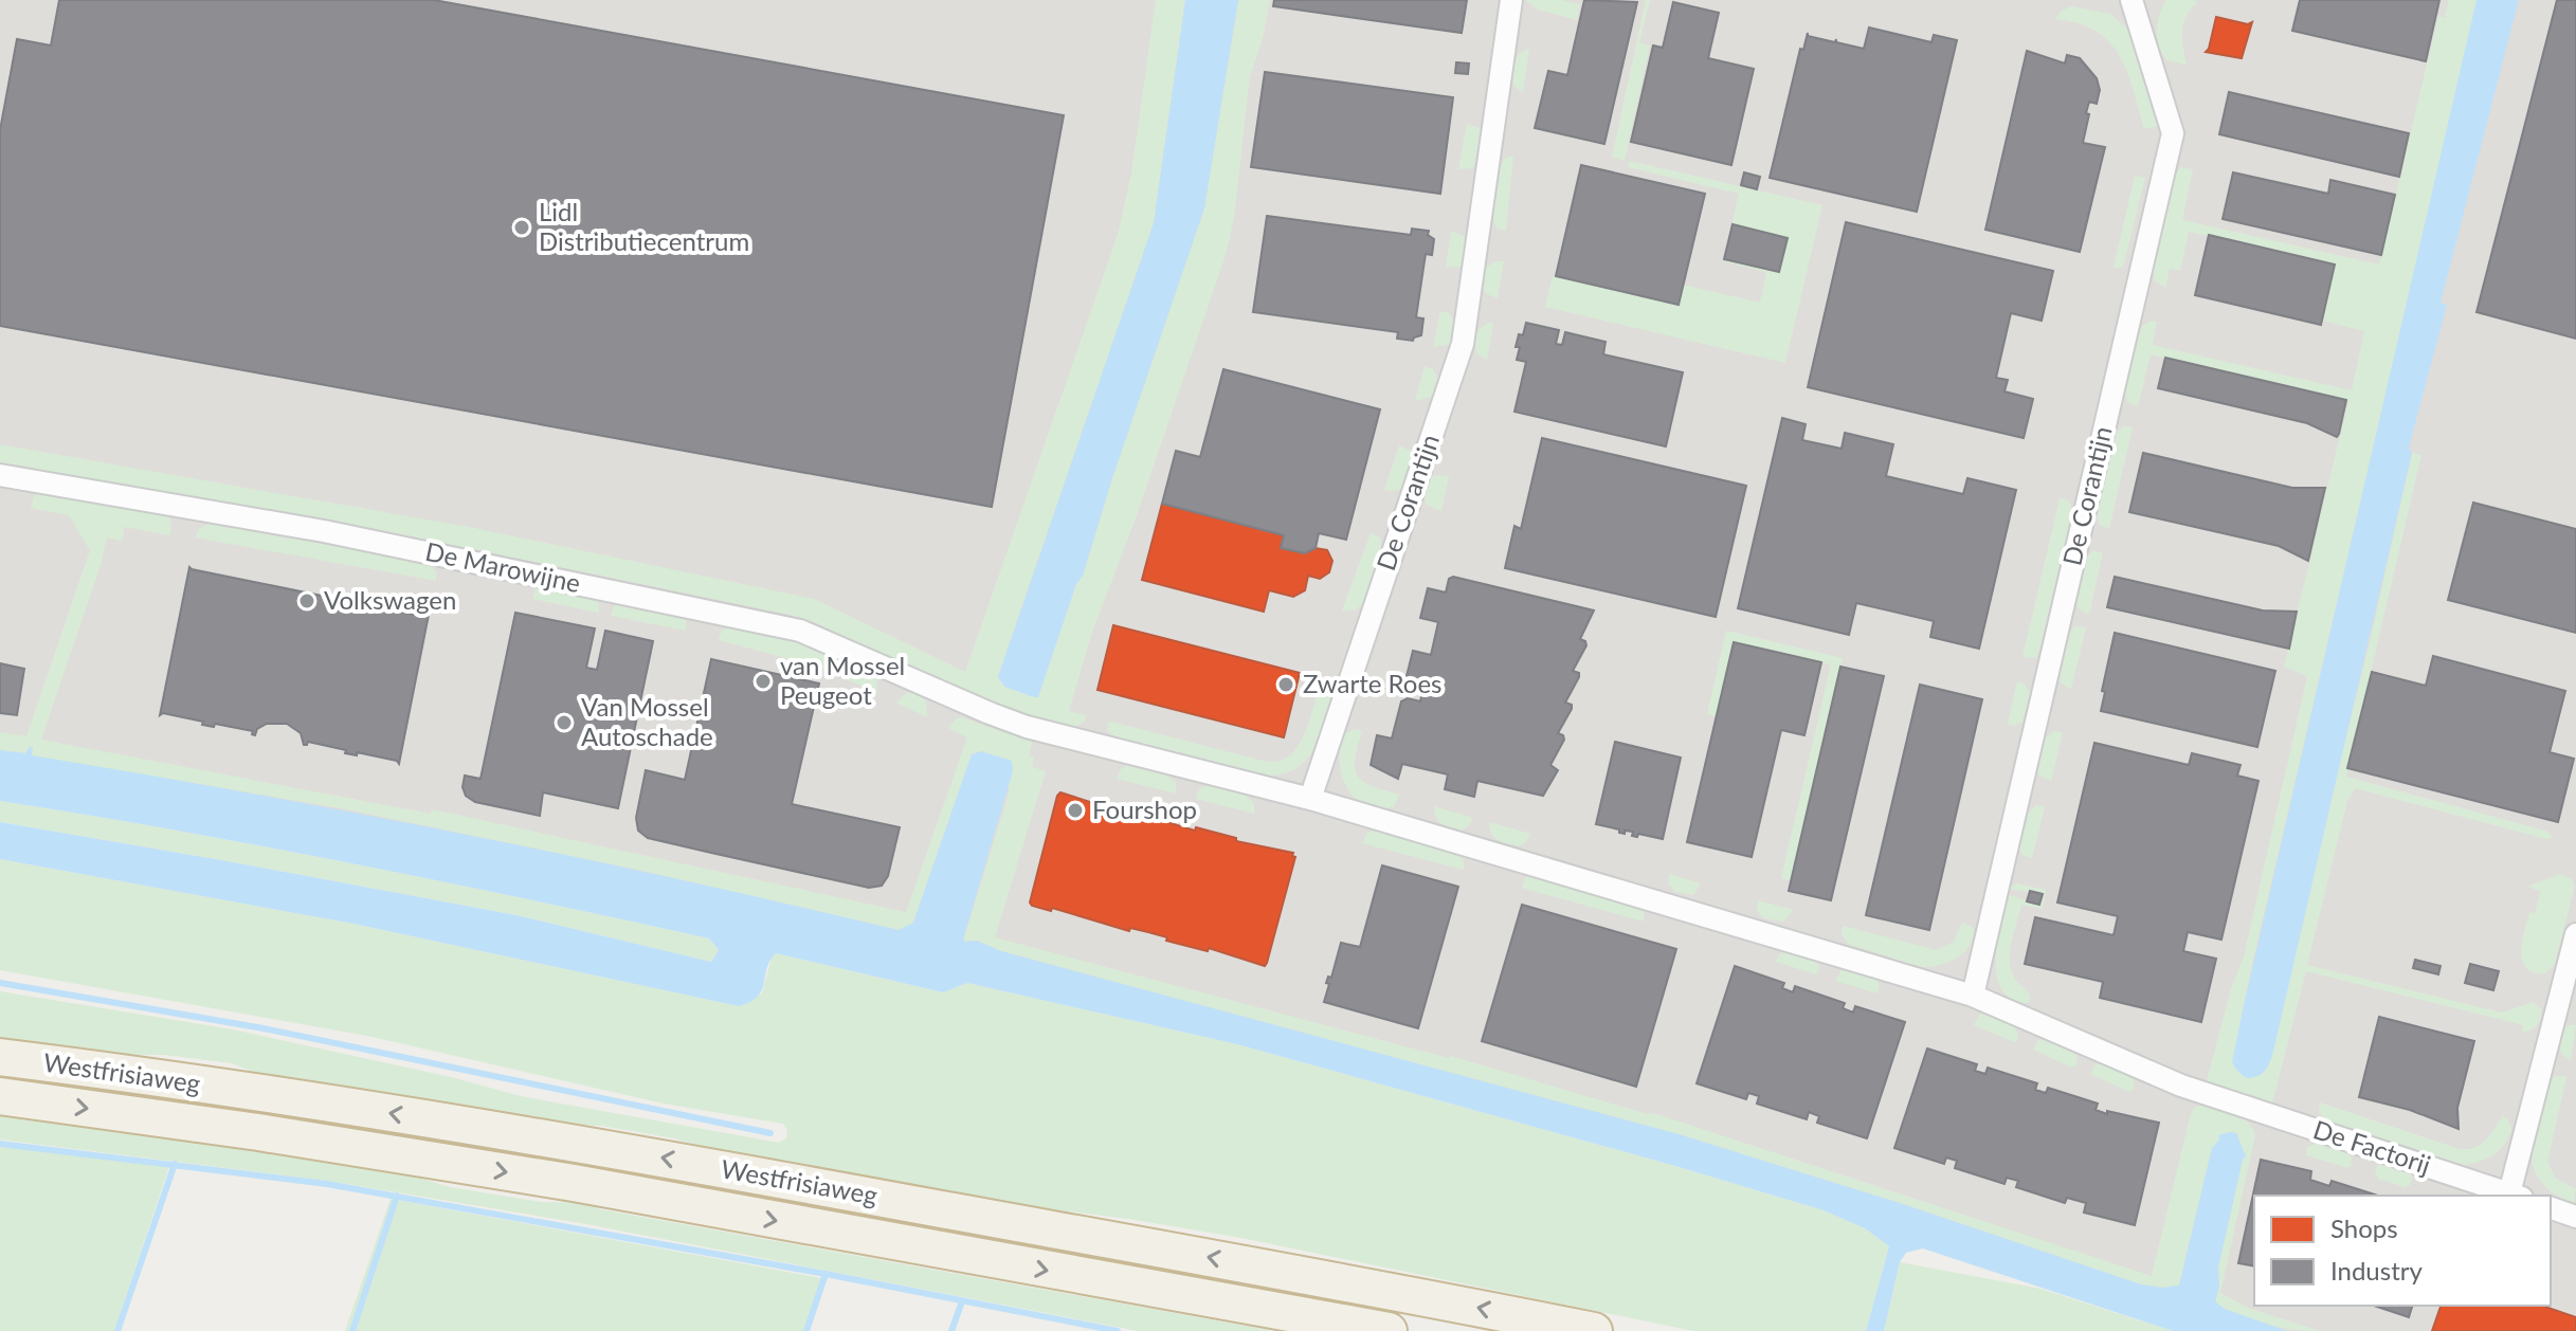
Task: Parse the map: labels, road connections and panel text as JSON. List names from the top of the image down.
{
  "streets": {
    "highway": ["Westfrisiaweg"],
    "street": ["De Corantijn", "De Marowijne", "De Factorij"]
  },
  "crossings": [
    ["De Corantijn", "De Marowijne"],
    ["De Corantijn", "De Factorij"]
  ],
  "places": [
    "Lidl Distributiecentrum",
    "Volkswagen",
    "van Mossel Peugeot",
    "Zwarte Roes",
    "Van Mossel Autoschade",
    "Fourshop"
  ],
  "legend": ["Shops", "Industry"]
}
